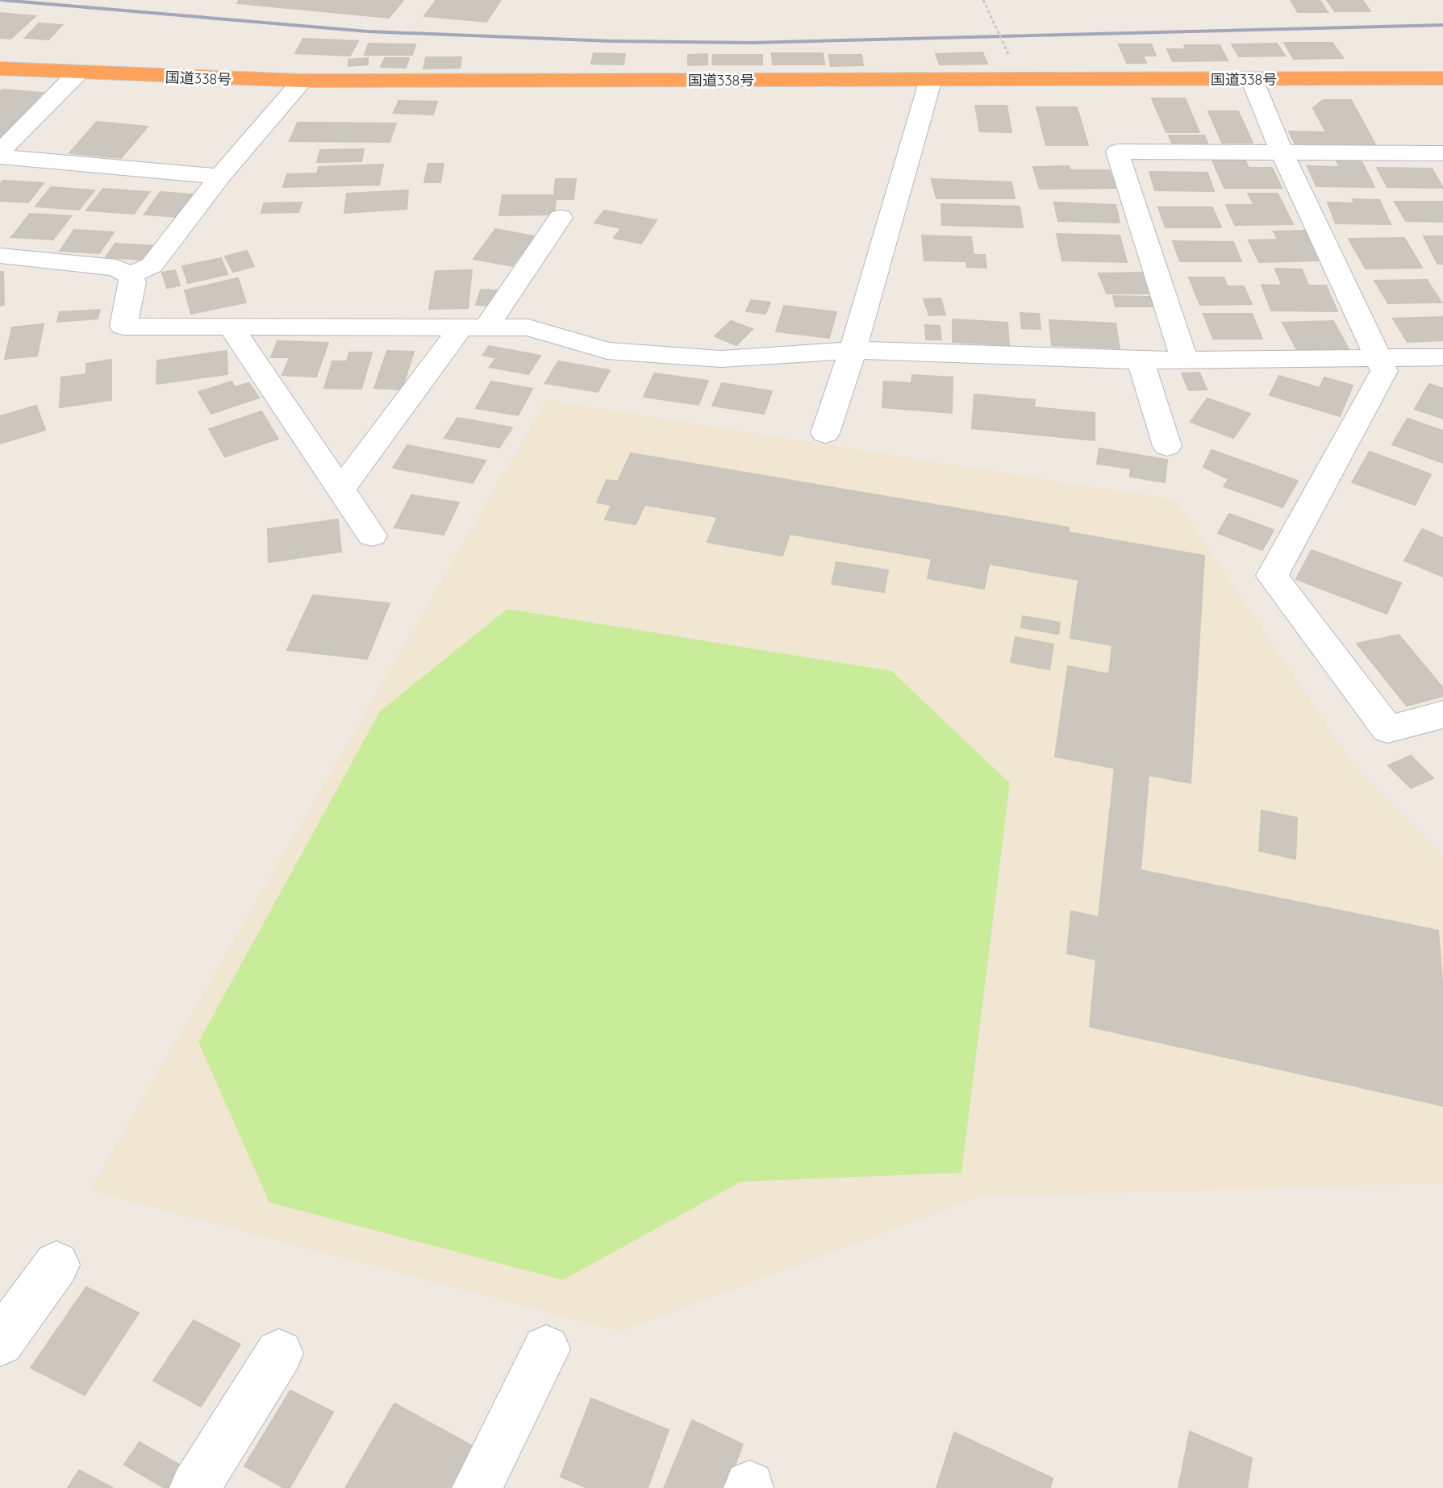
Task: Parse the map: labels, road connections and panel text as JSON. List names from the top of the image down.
{
  "streets": {
    "highway": ["国道338号"]
  }
}
